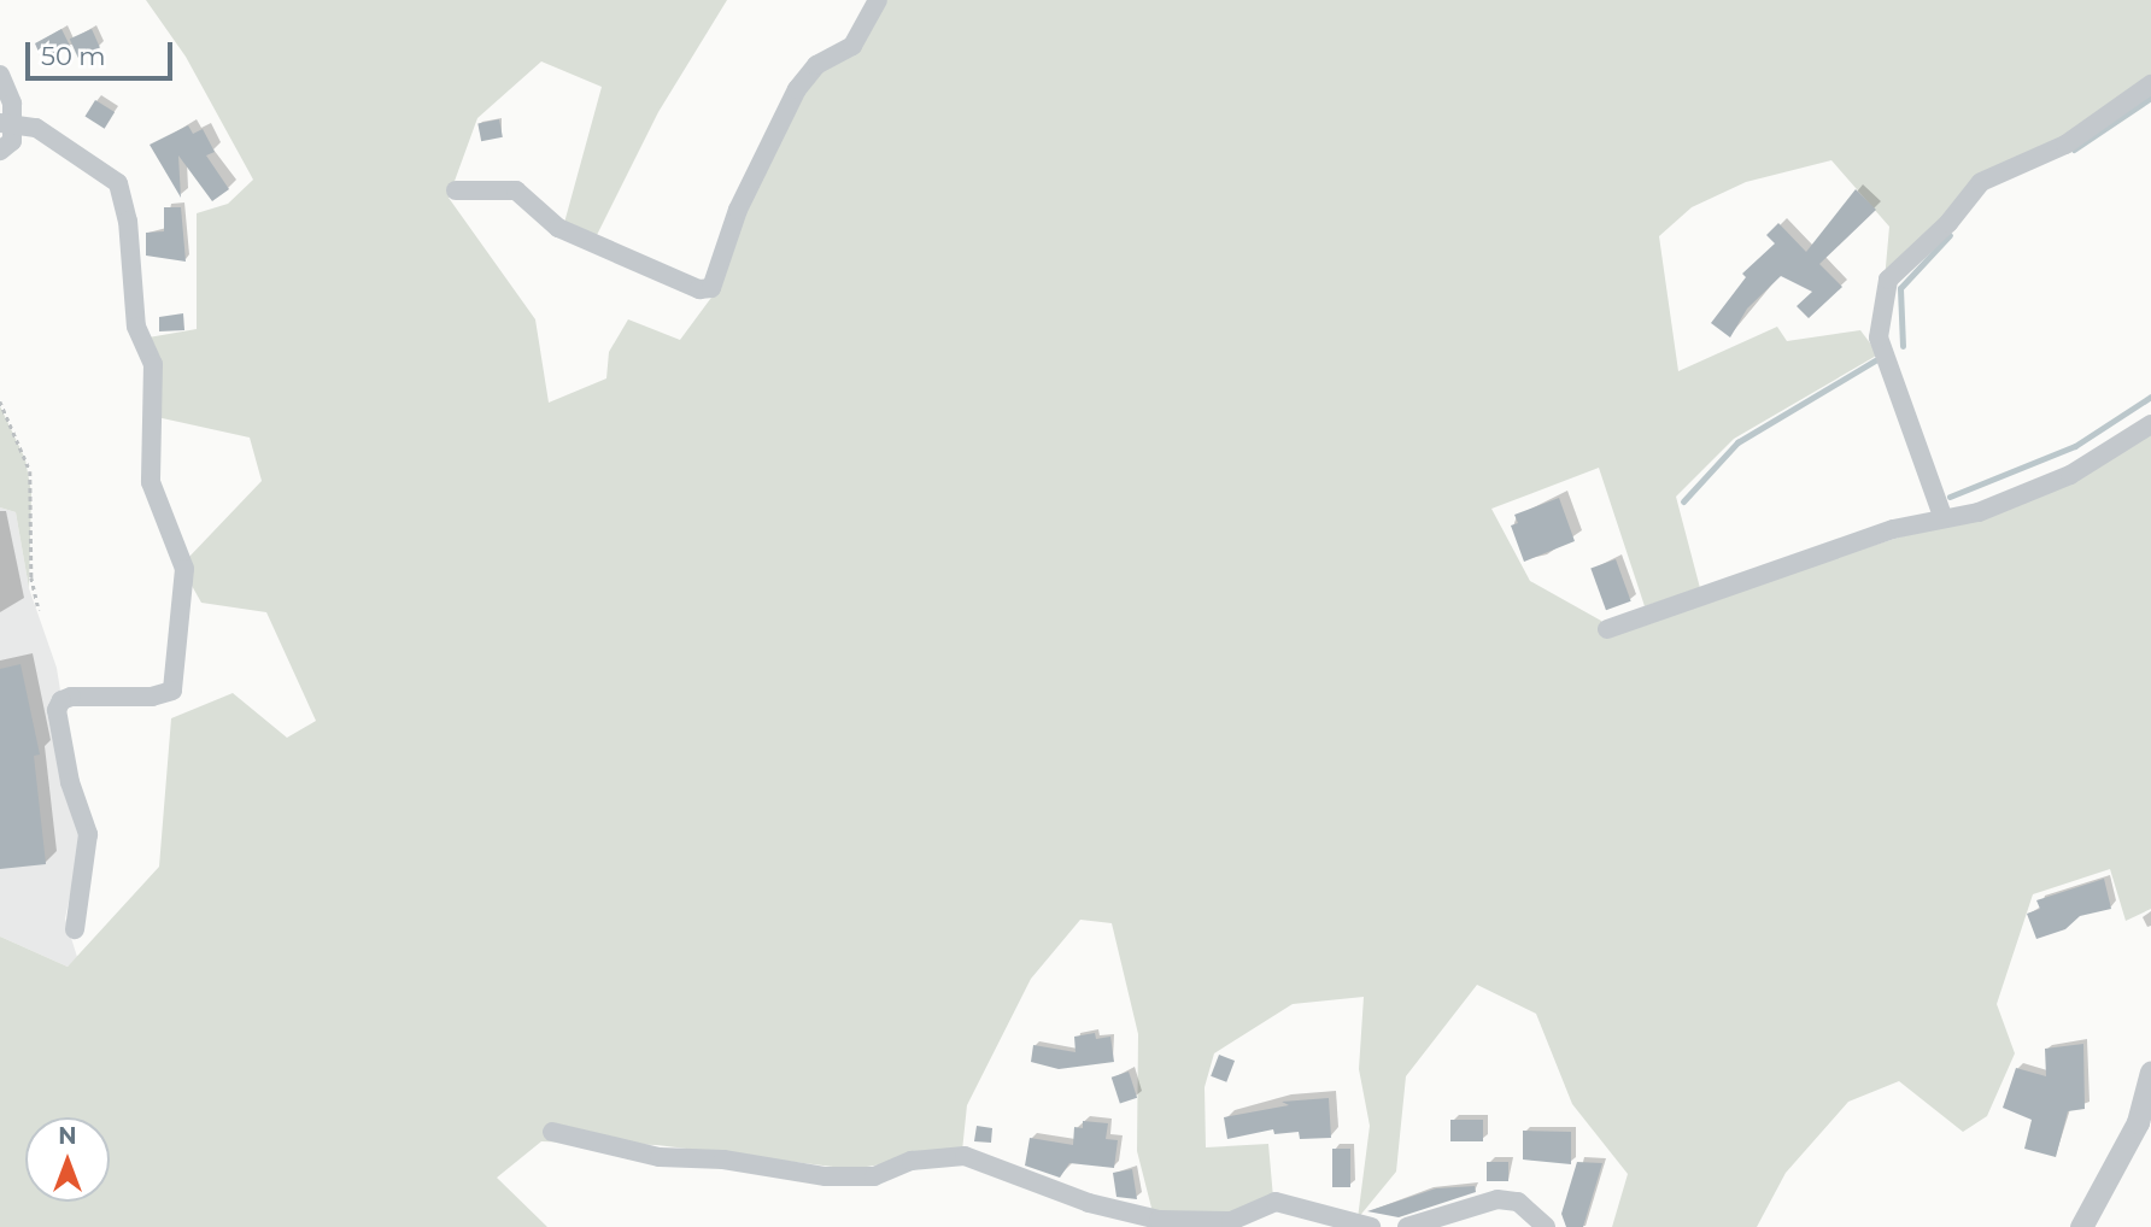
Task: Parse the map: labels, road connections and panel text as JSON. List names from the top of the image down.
{
  "scale_bar": "50 m",
  "north": "top"
}
